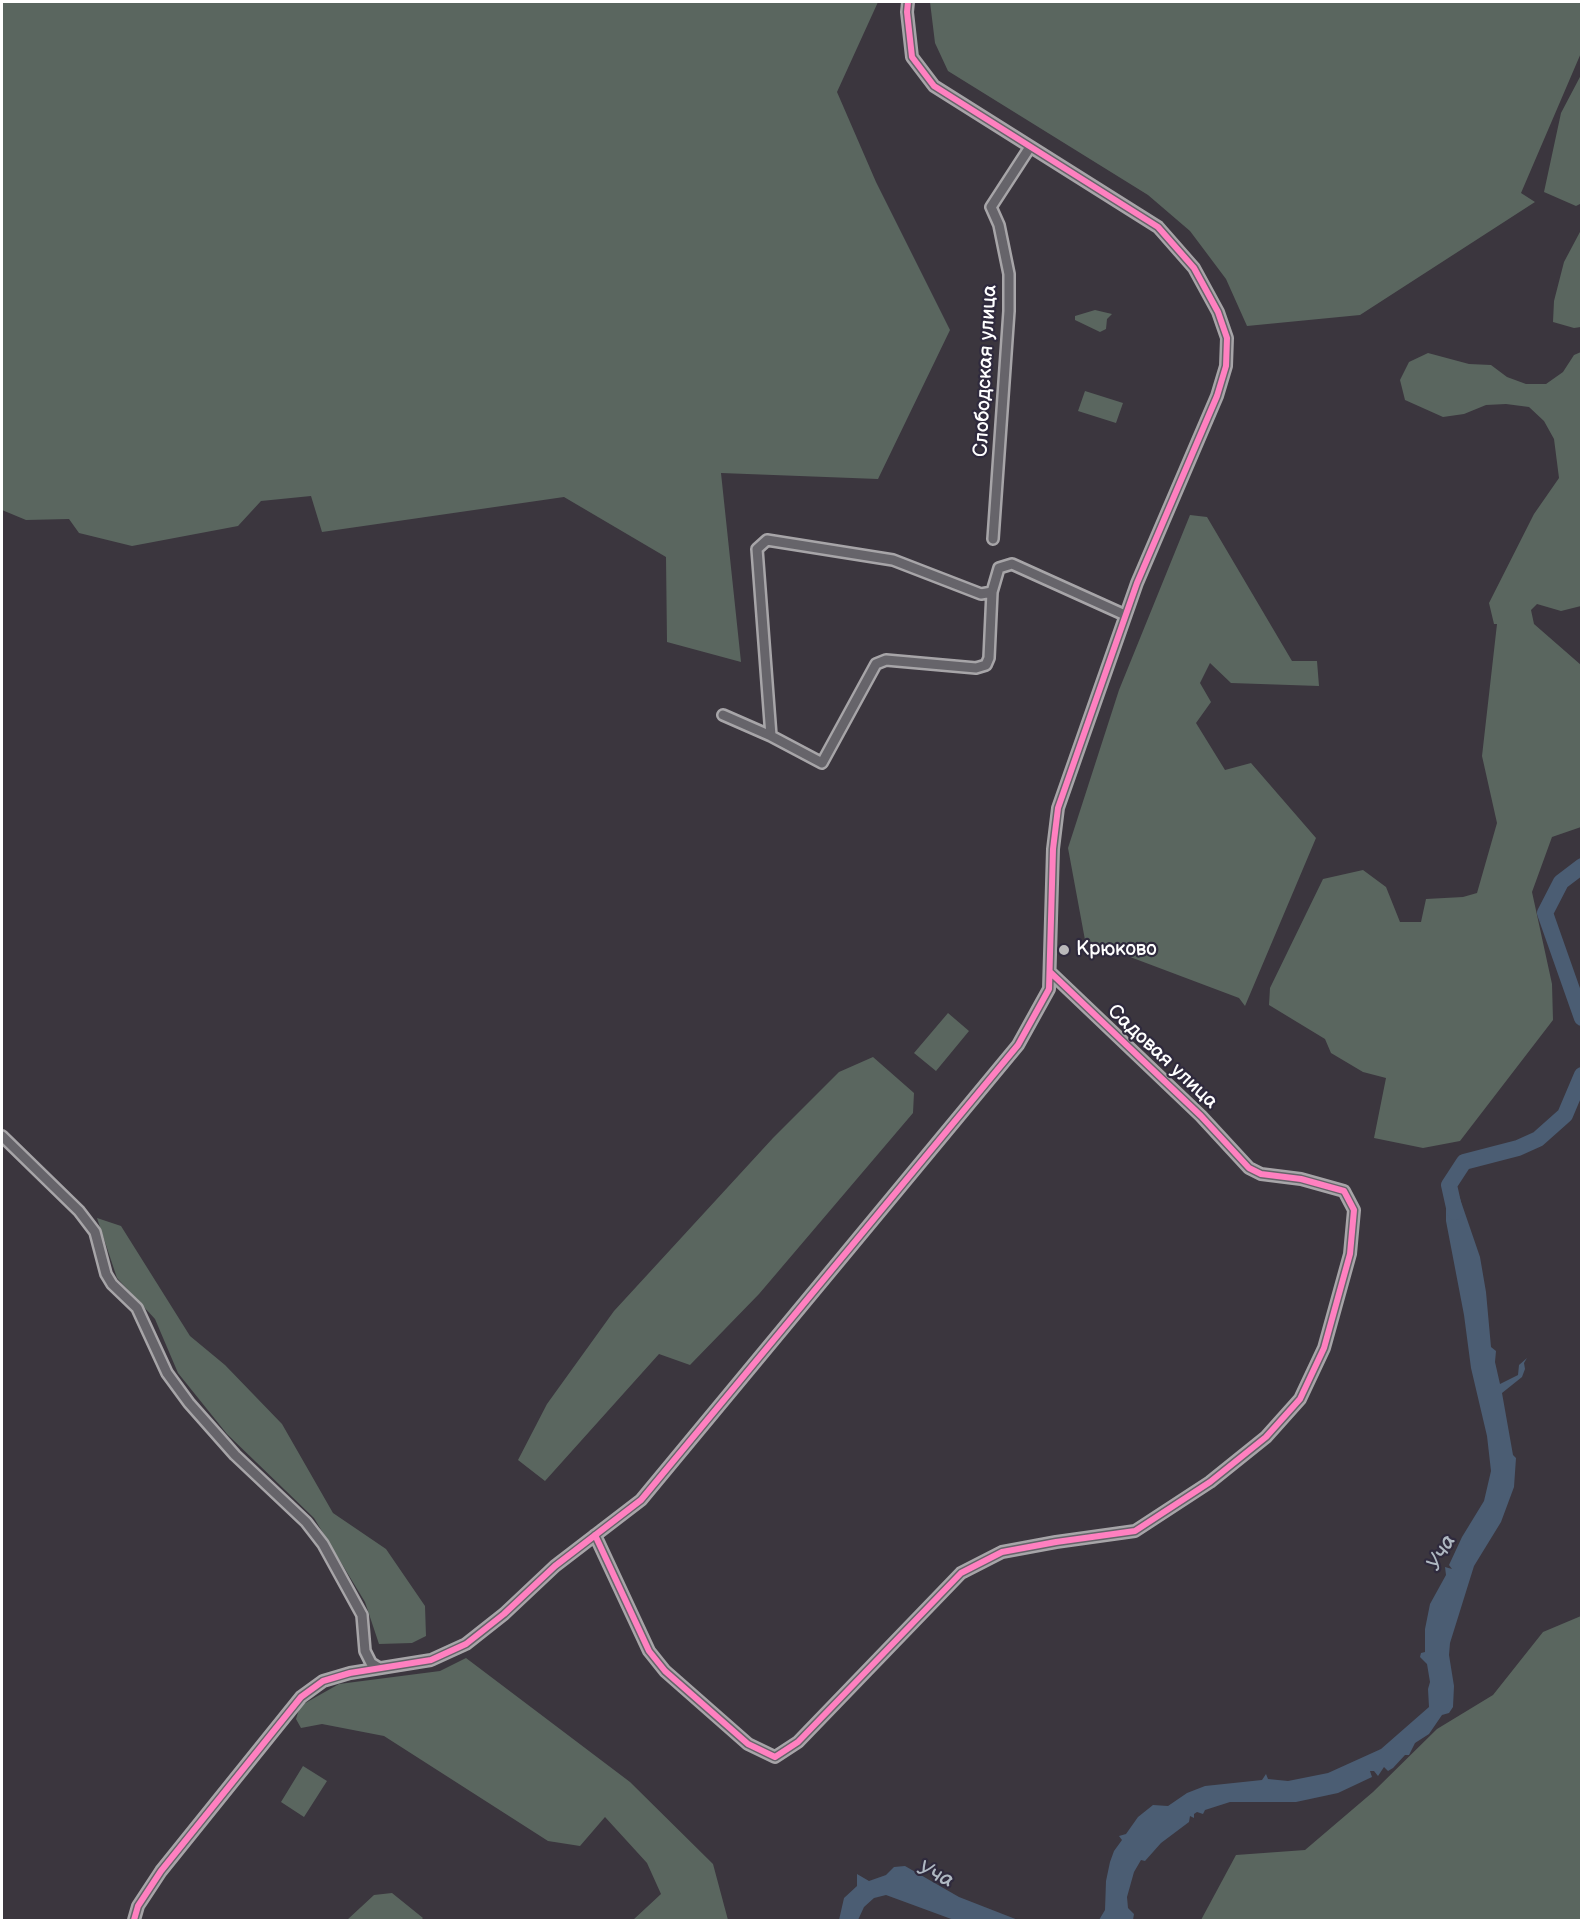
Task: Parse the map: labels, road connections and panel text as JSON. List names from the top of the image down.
{
  "streets": {
    "street": ["Слободская улица", "Садовая улица"]
  },
  "water": ["Уча"],
  "places": ["Крюково"]
}
